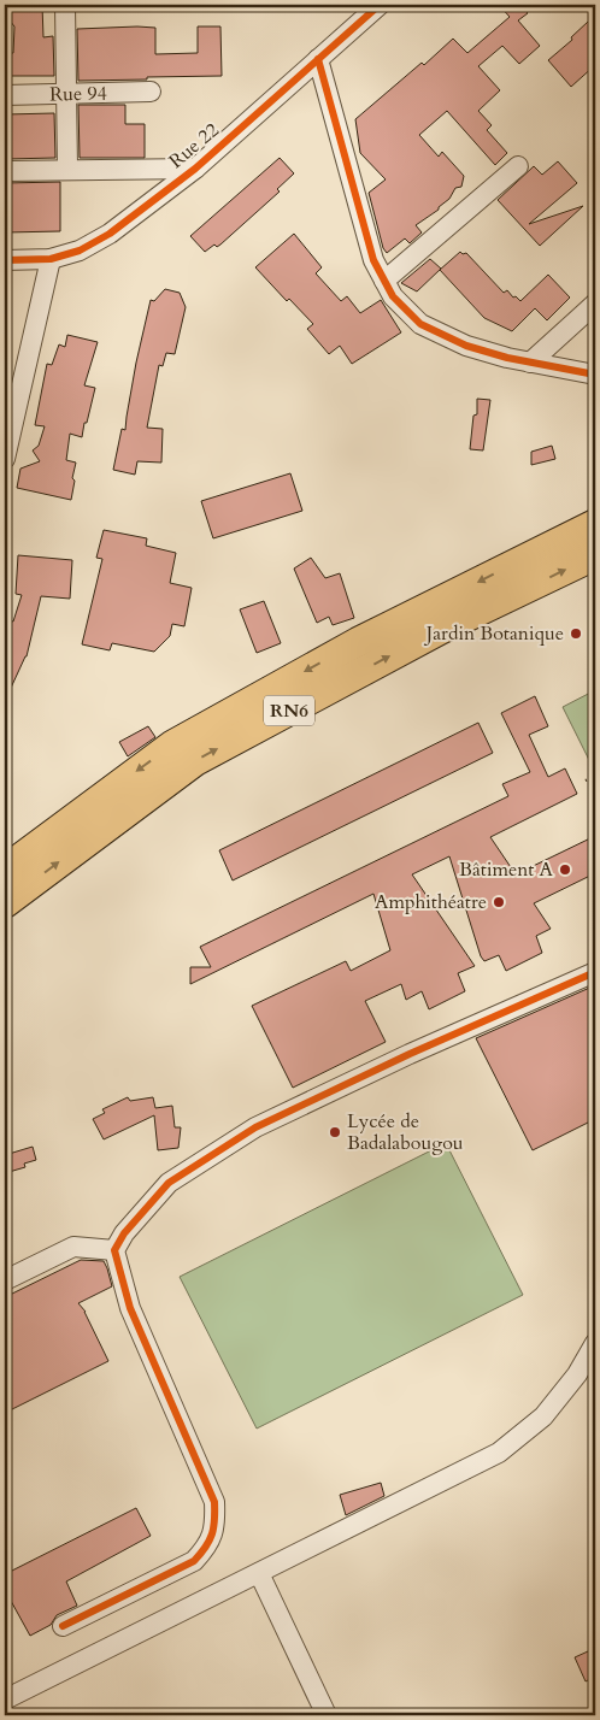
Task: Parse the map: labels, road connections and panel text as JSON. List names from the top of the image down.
{
  "streets": {
    "highway": ["RN6"],
    "street": ["Rue 94", "Rue 22"]
  },
  "places": [
    "Jardin Botanique",
    "Bâtiment A",
    "Amphithéatre",
    "Lycée de Badalabougou"
  ]
}
